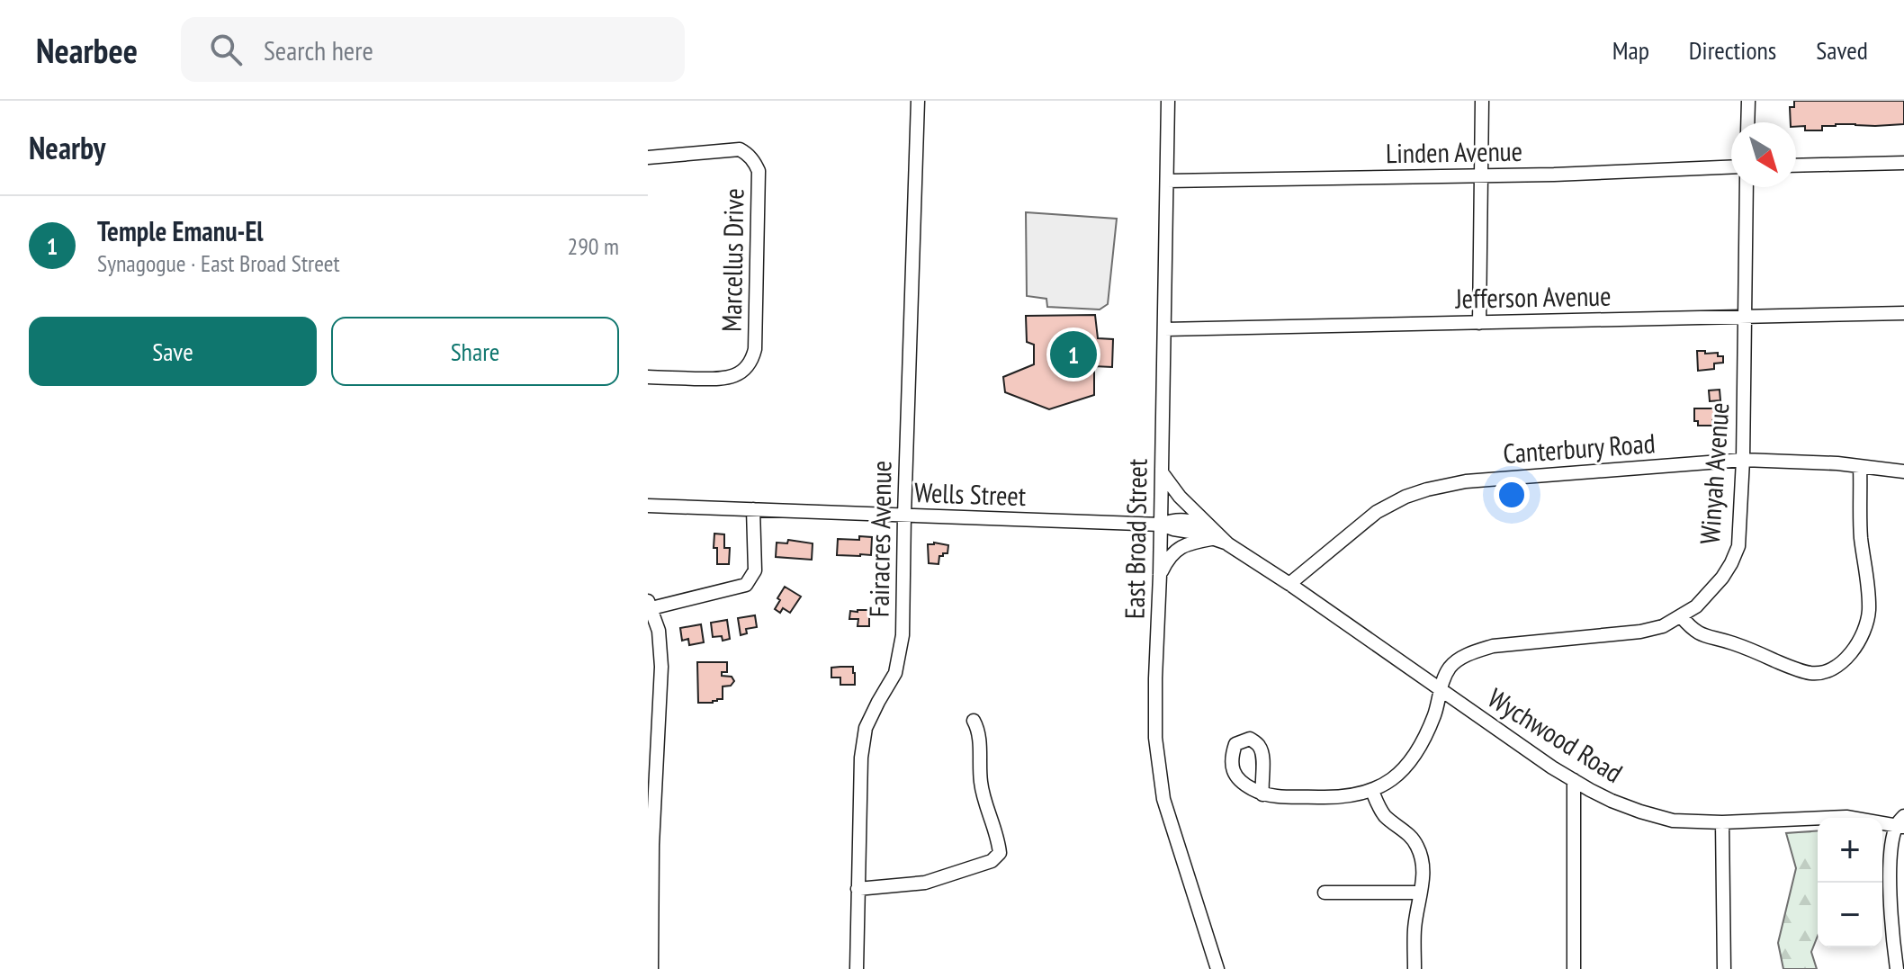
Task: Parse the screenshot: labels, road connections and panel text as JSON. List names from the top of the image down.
{
  "streets": {
    "street": [
      "Linden Avenue",
      "Marcellus Drive",
      "Jefferson Avenue",
      "Canterbury Road",
      "Winyah Avenue",
      "Wells Street",
      "Fairacres Avenue",
      "East Broad Street",
      "Wychwood Road"
    ]
  },
  "crossings": [
    ["Linden Avenue", "East Broad Street"],
    ["Jefferson Avenue", "Winyah Avenue"],
    ["Jefferson Avenue", "East Broad Street"],
    ["Canterbury Road", "Winyah Avenue"],
    ["Canterbury Road", "Wychwood Road"],
    ["Winyah Avenue", "Wychwood Road"],
    ["Wells Street", "Fairacres Avenue"],
    ["Wells Street", "East Broad Street"],
    ["Wells Street", "Wychwood Road"],
    ["East Broad Street", "Wychwood Road"]
  ],
  "north": "bottom right",
  "page": {
    "header": "Nearbee",
    "search": "Search here",
    "nav": ["Map", "Directions", "Saved"],
    "heading": "Nearby",
    "list": [
      {
        "mark": "1",
        "name": "Temple Emanu-El",
        "note": "Synagogue · East Broad Street",
        "value": "290 m"
      }
    ],
    "buttons": ["Save", "Share"],
    "pins": "1",
    "map_buttons": ["+", "−"]
  }
}
